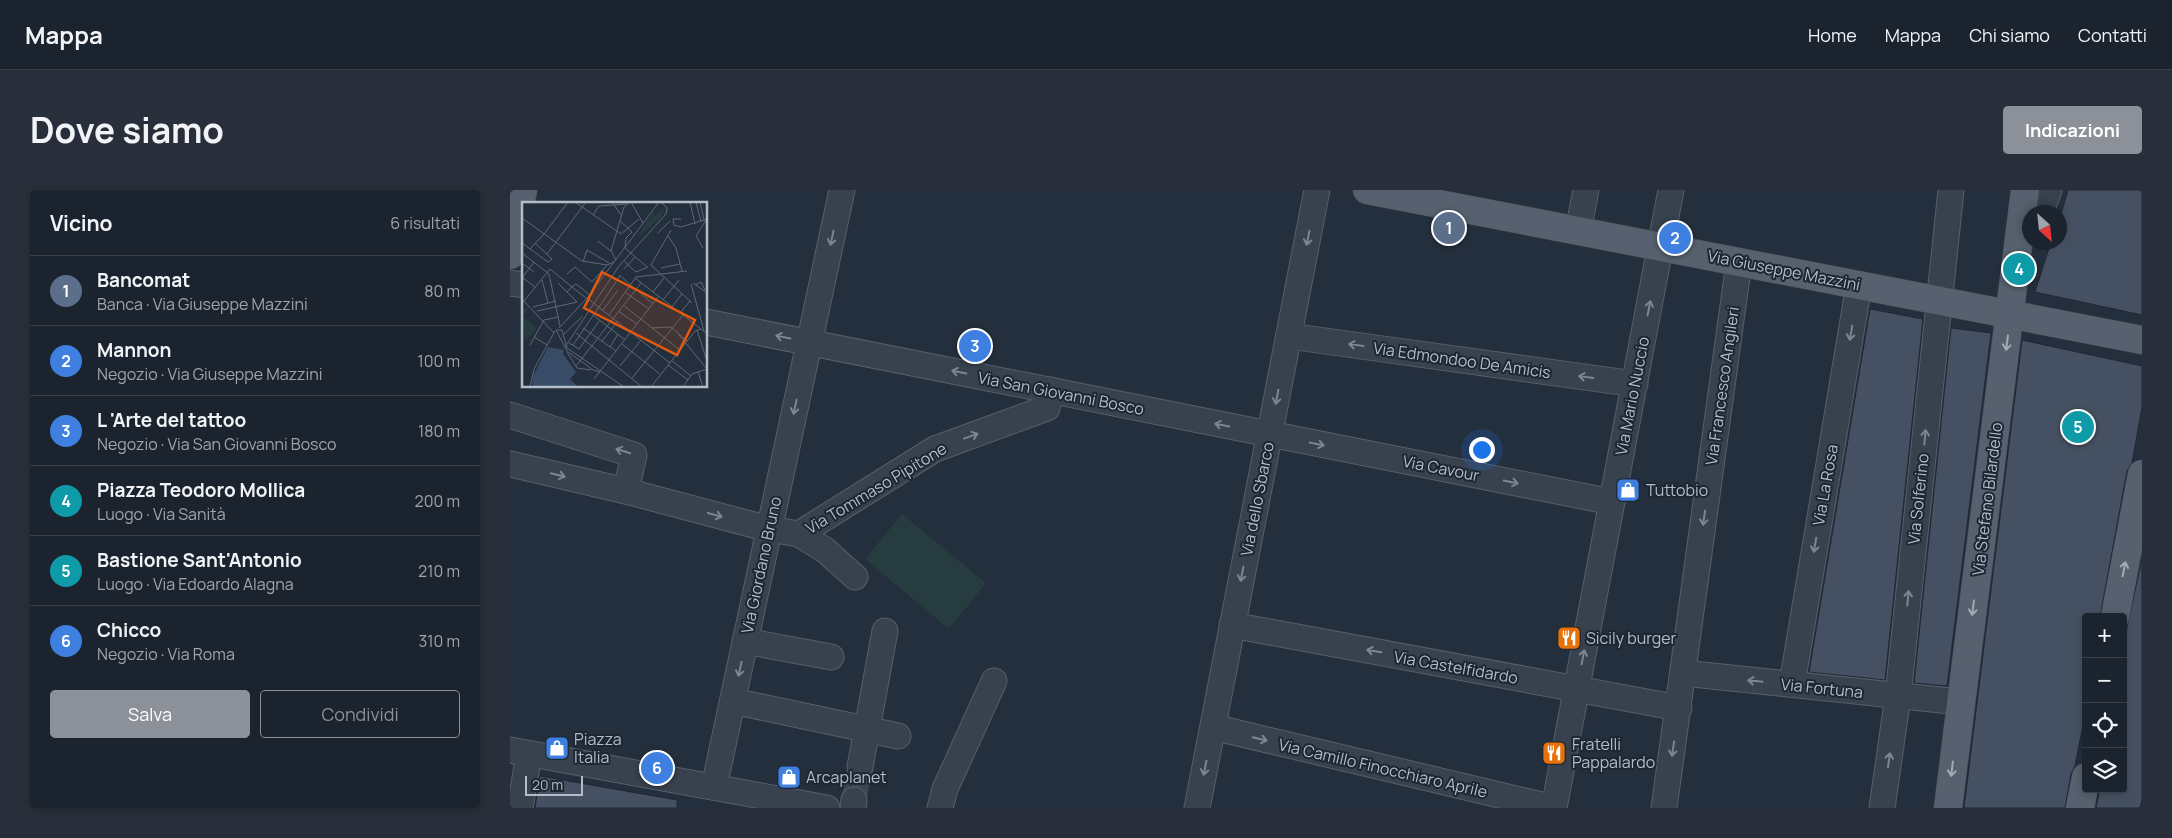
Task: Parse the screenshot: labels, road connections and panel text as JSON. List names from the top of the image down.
{
  "streets": {
    "main road": ["Via Giuseppe Mazzini", "Via Stefano Bilardello"],
    "street": [
      "Via Edmondoo De Amicis",
      "Via Francesco Angileri",
      "Via San Giovanni Bosco",
      "Via Mario Nuccio",
      "Via Cavour",
      "Via La Rosa",
      "Via Tommaso Pipitone",
      "Via dello Sbarco",
      "Via Solferino",
      "Via Giordano Bruno",
      "Via Castelfidardo",
      "Via Fortuna",
      "Via Camillo Finocchiaro Aprile"
    ]
  },
  "crossings": [
    ["Via Giuseppe Mazzini", "Via Francesco Angileri"],
    ["Via Giuseppe Mazzini", "Via Mario Nuccio"],
    ["Via Giuseppe Mazzini", "Via La Rosa"],
    ["Via Giuseppe Mazzini", "Via Solferino"],
    ["Via Giuseppe Mazzini", "Via Stefano Bilardello"],
    ["Via Edmondoo De Amicis", "Via Mario Nuccio"],
    ["Via Edmondoo De Amicis", "Via dello Sbarco"],
    ["Via Francesco Angileri", "Via Castelfidardo"],
    ["Via Francesco Angileri", "Via Fortuna"],
    ["Via San Giovanni Bosco", "Via Cavour"],
    ["Via San Giovanni Bosco", "Via Tommaso Pipitone"],
    ["Via San Giovanni Bosco", "Via dello Sbarco"],
    ["Via San Giovanni Bosco", "Via Giordano Bruno"],
    ["Via Mario Nuccio", "Via Cavour"],
    ["Via Mario Nuccio", "Via Castelfidardo"],
    ["Via Mario Nuccio", "Via Camillo Finocchiaro Aprile"],
    ["Via Cavour", "Via dello Sbarco"],
    ["Via La Rosa", "Via Fortuna"],
    ["Via Tommaso Pipitone", "Via Giordano Bruno"],
    ["Via dello Sbarco", "Via Castelfidardo"],
    ["Via dello Sbarco", "Via Camillo Finocchiaro Aprile"],
    ["Via Solferino", "Via Fortuna"],
    ["Via Stefano Bilardello", "Via Fortuna"]
  ],
  "one_way": [
    "Via Edmondoo De Amicis",
    "Via Francesco Angileri",
    "Via San Giovanni Bosco",
    "Via Mario Nuccio",
    "Via Cavour",
    "Via La Rosa",
    "Via Tommaso Pipitone",
    "Via dello Sbarco",
    "Via Solferino",
    "Via Giordano Bruno",
    "Via Castelfidardo",
    "Via Fortuna",
    "Via Camillo Finocchiaro Aprile"
  ],
  "places": {
    "shop": ["Tuttobio", "Piazza Italia", "Arcaplanet"],
    "restaurant": ["Sicily burger", "Fratelli Pappalardo"]
  },
  "scale_bar": "20 m",
  "north": "bottom right",
  "page": {
    "header": "Mappa",
    "nav": [
      "Home",
      "Mappa",
      "Chi siamo",
      "Contatti"
    ],
    "title": "Dove siamo",
    "buttons": [
      "Indicazioni",
      ["Salva", "Condividi"]
    ],
    "heading": ["Vicino", "6 risultati"],
    "pins": [
      "1",
      "2",
      "4",
      "3",
      "5",
      "6"
    ],
    "list": [
      {
        "mark": "1",
        "name": "Bancomat",
        "note": "Banca · Via Giuseppe Mazzini",
        "value": "80 m"
      },
      {
        "mark": "2",
        "name": "Mannon",
        "note": "Negozio · Via Giuseppe Mazzini",
        "value": "100 m"
      },
      {
        "mark": "3",
        "name": "L 'Arte del tattoo",
        "note": "Negozio · Via San Giovanni Bosco",
        "value": "180 m"
      },
      {
        "mark": "4",
        "name": "Piazza Teodoro Mollica",
        "note": "Luogo · Via Sanità",
        "value": "200 m"
      },
      {
        "mark": "5",
        "name": "Bastione Sant'Antonio",
        "note": "Luogo · Via Edoardo Alagna",
        "value": "210 m"
      },
      {
        "mark": "6",
        "name": "Chicco",
        "note": "Negozio · Via Roma",
        "value": "310 m"
      }
    ],
    "map_buttons": ["+", "−"],
    "scale": "20 m"
  }
}
